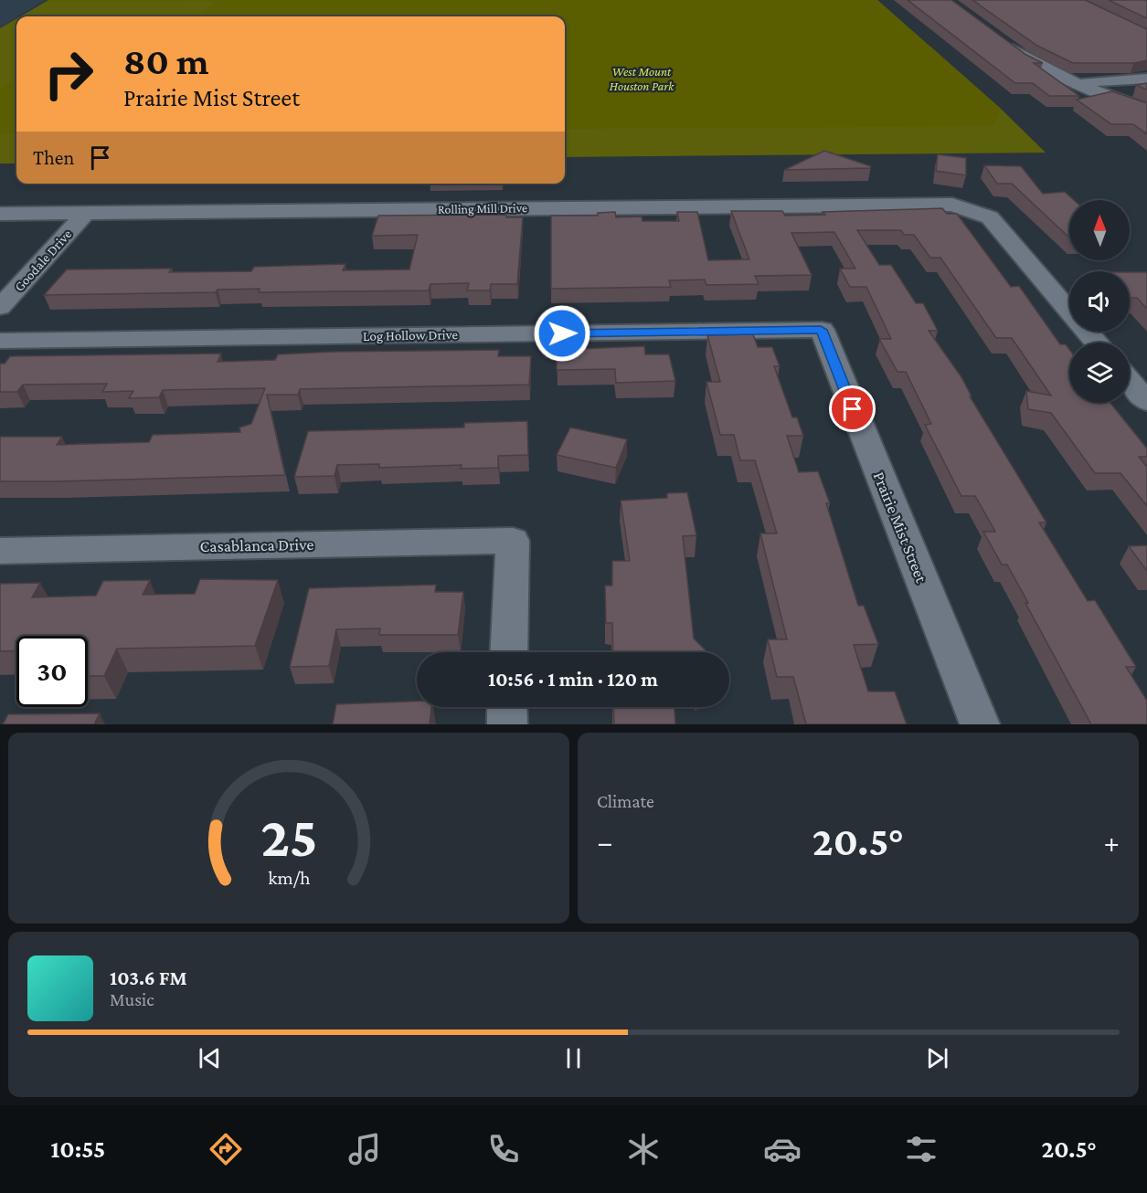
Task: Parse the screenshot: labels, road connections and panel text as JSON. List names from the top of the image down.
{
  "streets": {
    "street": [
      "Rolling Mill Drive",
      "Goodale Drive",
      "Log Hollow Drive",
      "Prairie Mist Street",
      "Casablanca Drive"
    ]
  },
  "crossings": [
    ["Rolling Mill Drive", "Goodale Drive"],
    ["Log Hollow Drive", "Prairie Mist Street"]
  ],
  "parks": ["West Mount Houston Park"],
  "north": "top",
  "page": {
    "turn": ["80 m", "Prairie Mist Street"],
    "then": "Then",
    "limit": "30",
    "trip": "10:56 · 1 min · 120 m",
    "tile": "Climate",
    "heat": ["−", "20.5°", "+"],
    "song": ["103.6 FM", "Music"],
    "tabs": ["10:55", "20.5°"],
    "gauge": ["25", "km/h"]
  }
}
